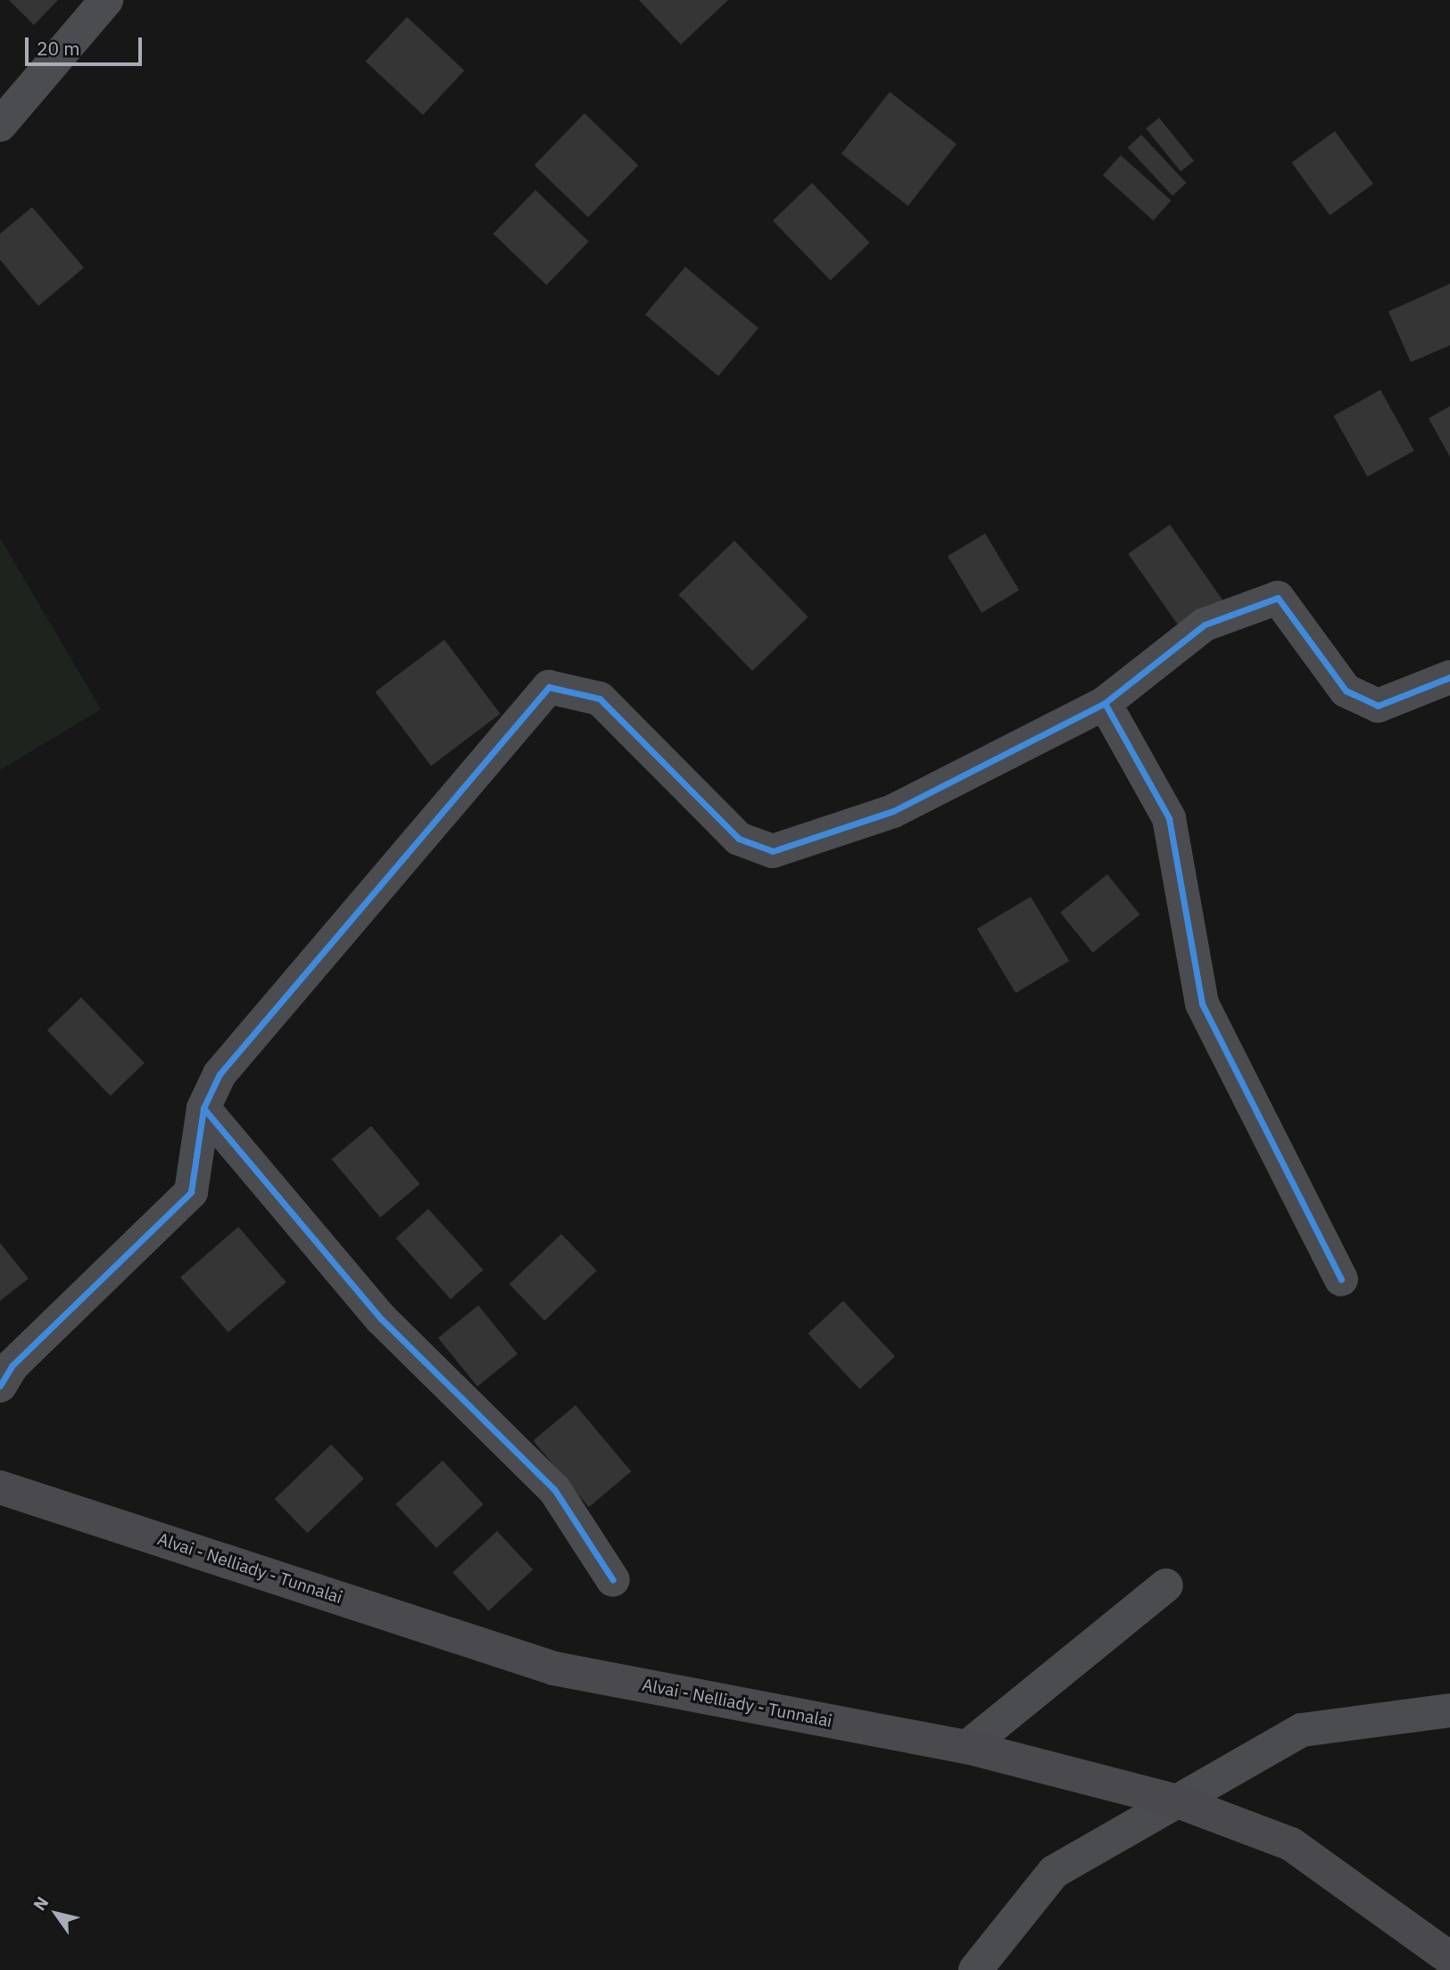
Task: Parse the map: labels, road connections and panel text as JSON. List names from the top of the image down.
{
  "streets": {
    "main road": ["Alvai - Nelliady - Tunnalai"]
  },
  "scale_bar": "20 m",
  "north": "top left"
}
